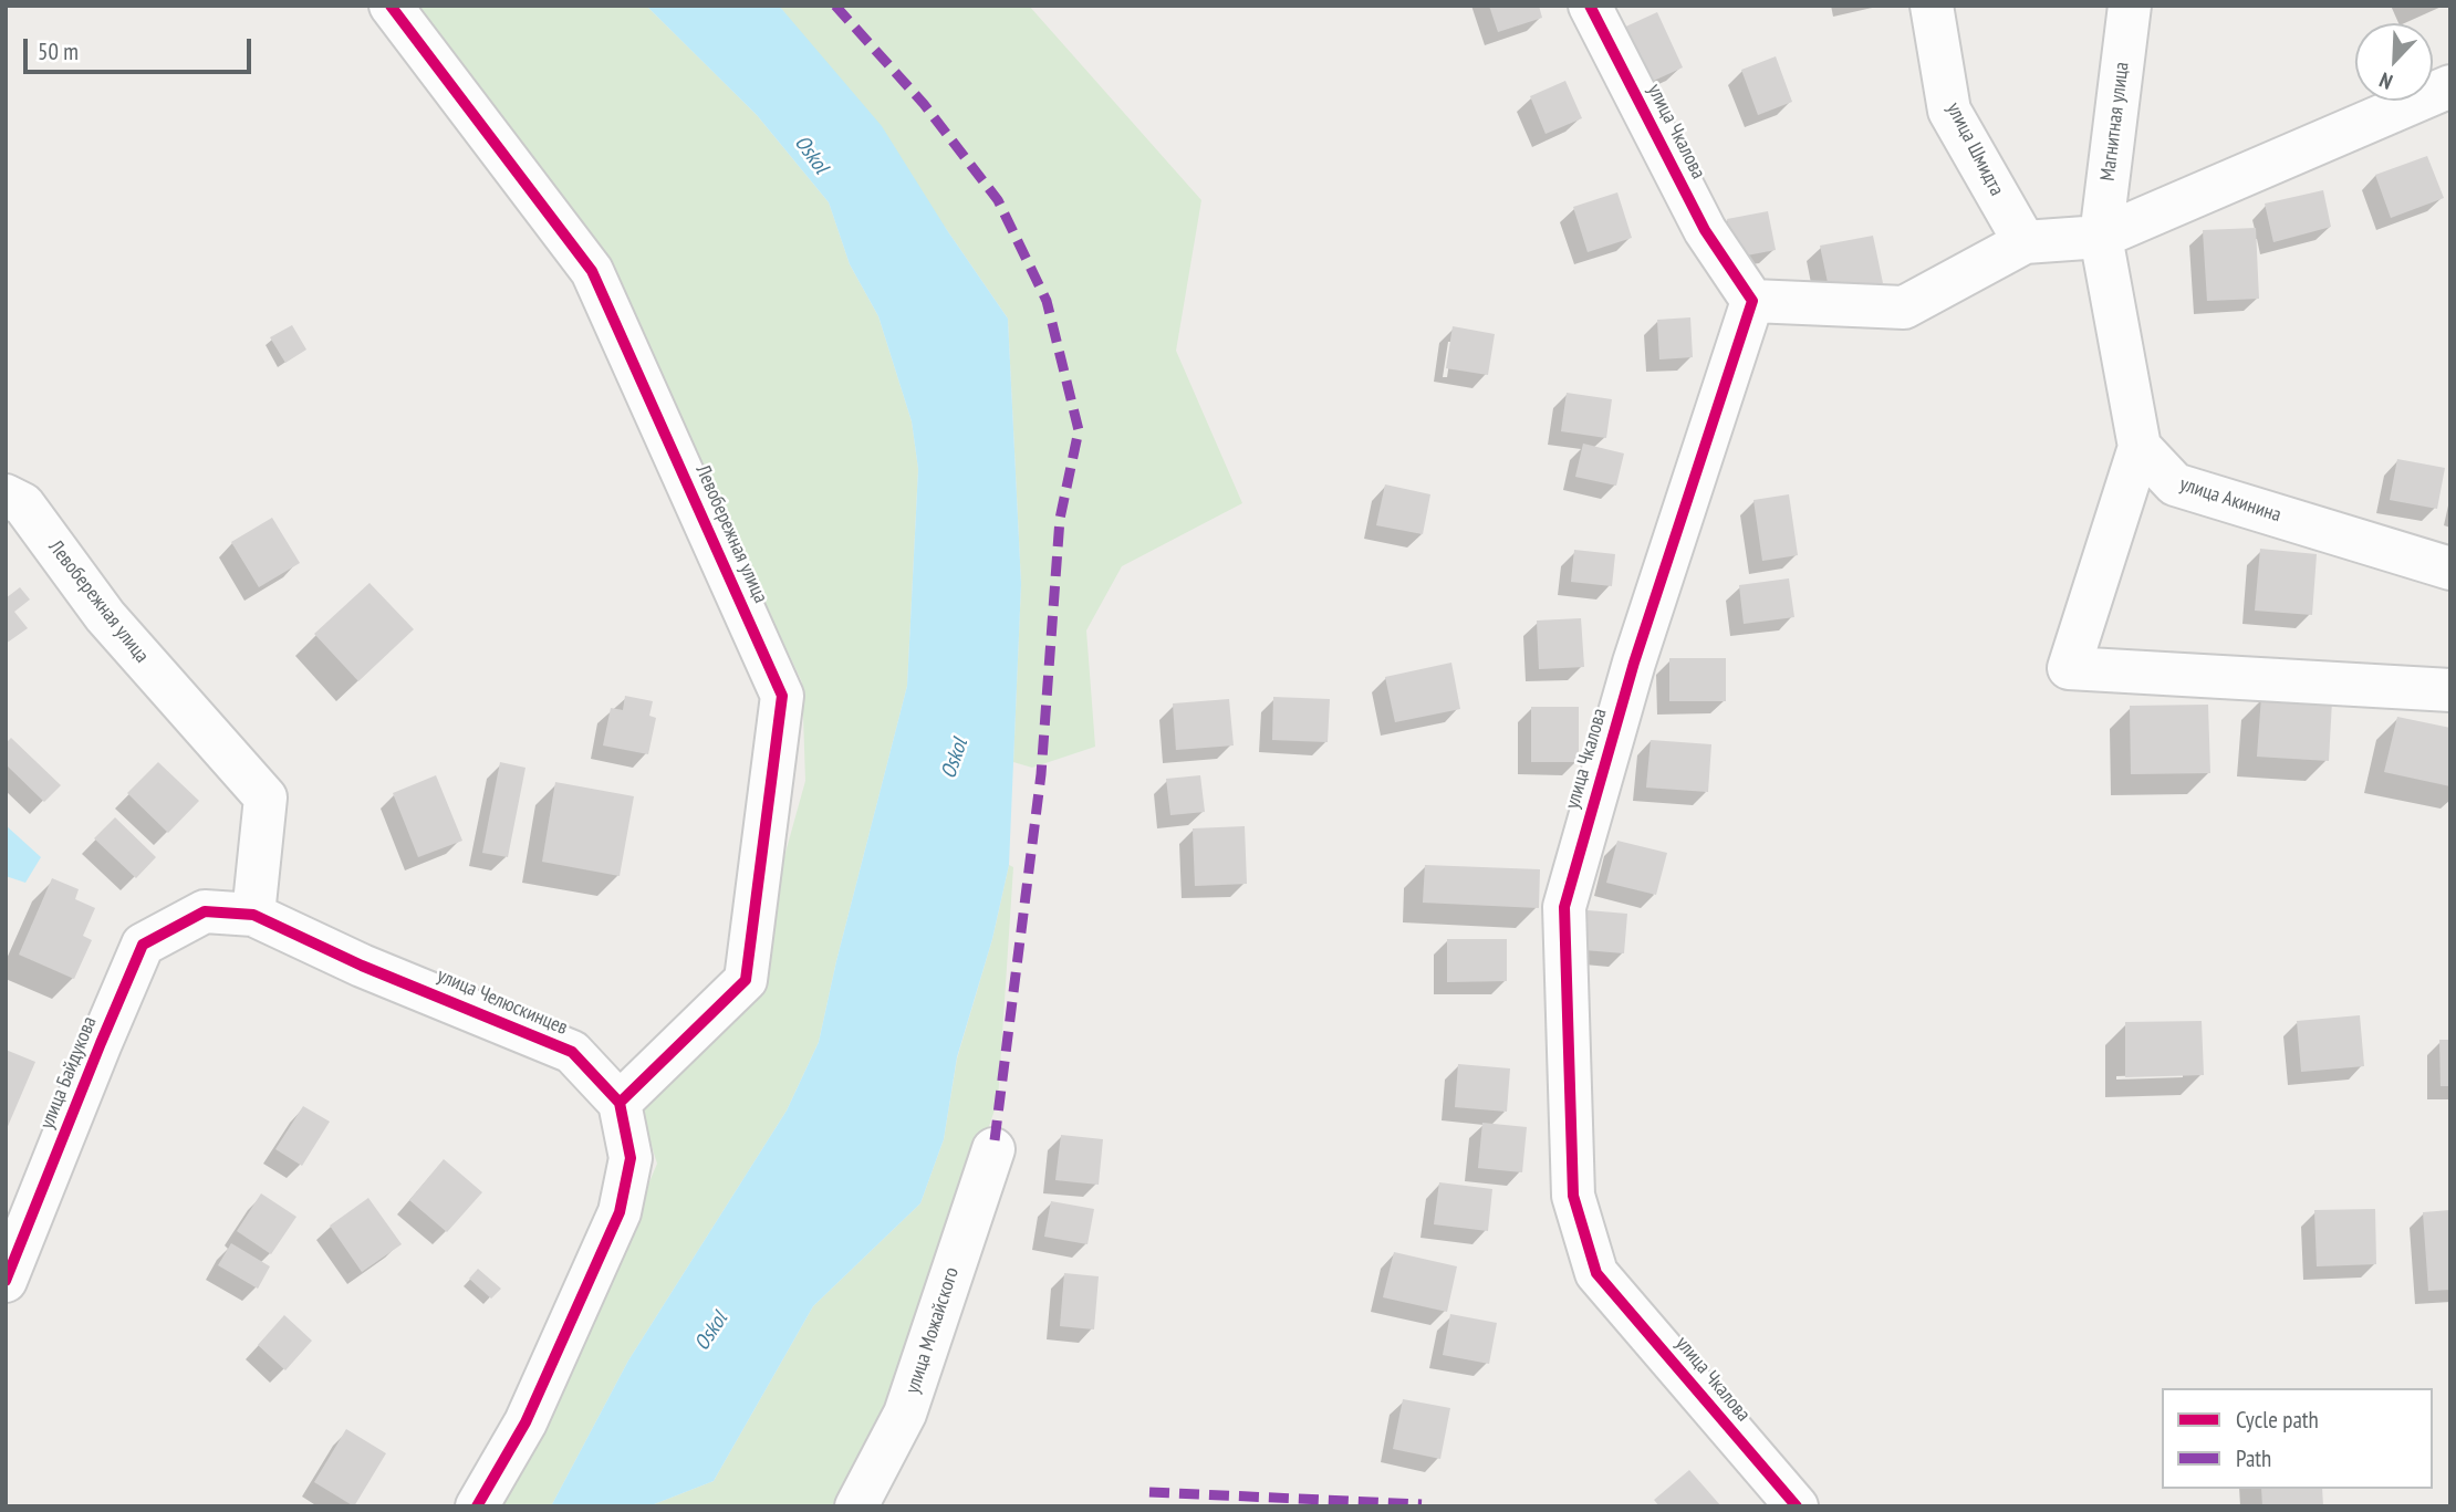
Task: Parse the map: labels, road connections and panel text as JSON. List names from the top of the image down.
{
  "streets": {
    "street": [
      "Магнитная улица",
      "улица Чкалова",
      "улица Шмидта",
      "улица Акинина",
      "Левобережная улица",
      "улица Челюскинцев",
      "улица Байдукова",
      "улица Можайского"
    ]
  },
  "crossings": [
    ["Левобережная улица", "улица Челюскинцев"],
    ["улица Челюскинцев", "улица Байдукова"]
  ],
  "water": ["Oskol"],
  "legend": ["Cycle path", "Path"],
  "scale_bar": "50 m",
  "north": "bottom left"
}
